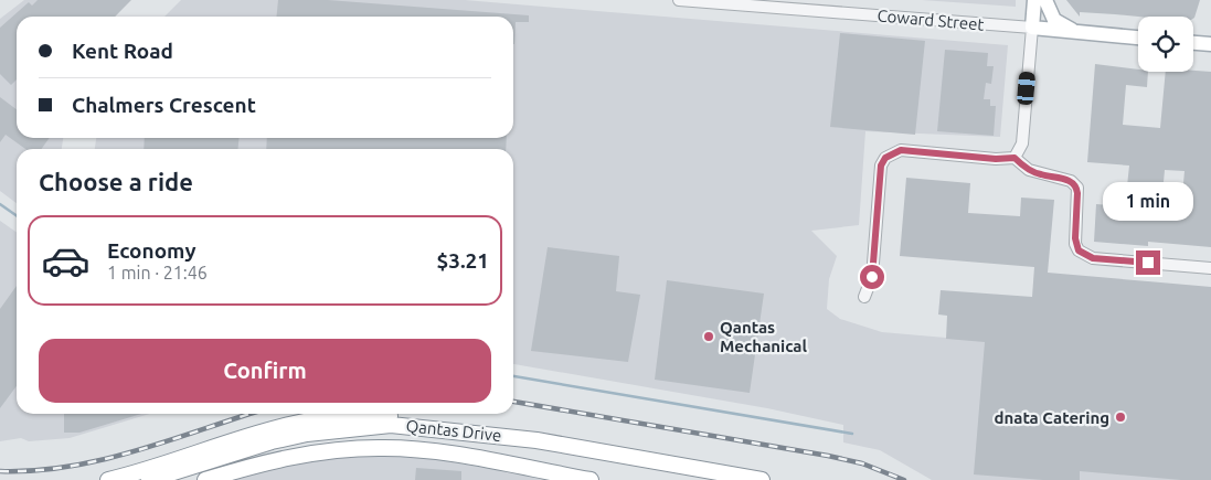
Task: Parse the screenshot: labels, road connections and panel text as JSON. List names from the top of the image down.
{
  "streets": {
    "highway": ["Qantas Drive"],
    "main road": ["Coward Street"]
  },
  "places": ["Qantas Mechanical", "dnata Catering"],
  "page": {
    "banner": ["Kent Road", "Chalmers Crescent"],
    "heading": "Choose a ride",
    "bubble": "1 min",
    "list": [
      {
        "name": "Economy",
        "note": "1 min · 21:46",
        "value": "$3.21"
      }
    ],
    "buttons": "Confirm"
  }
}
